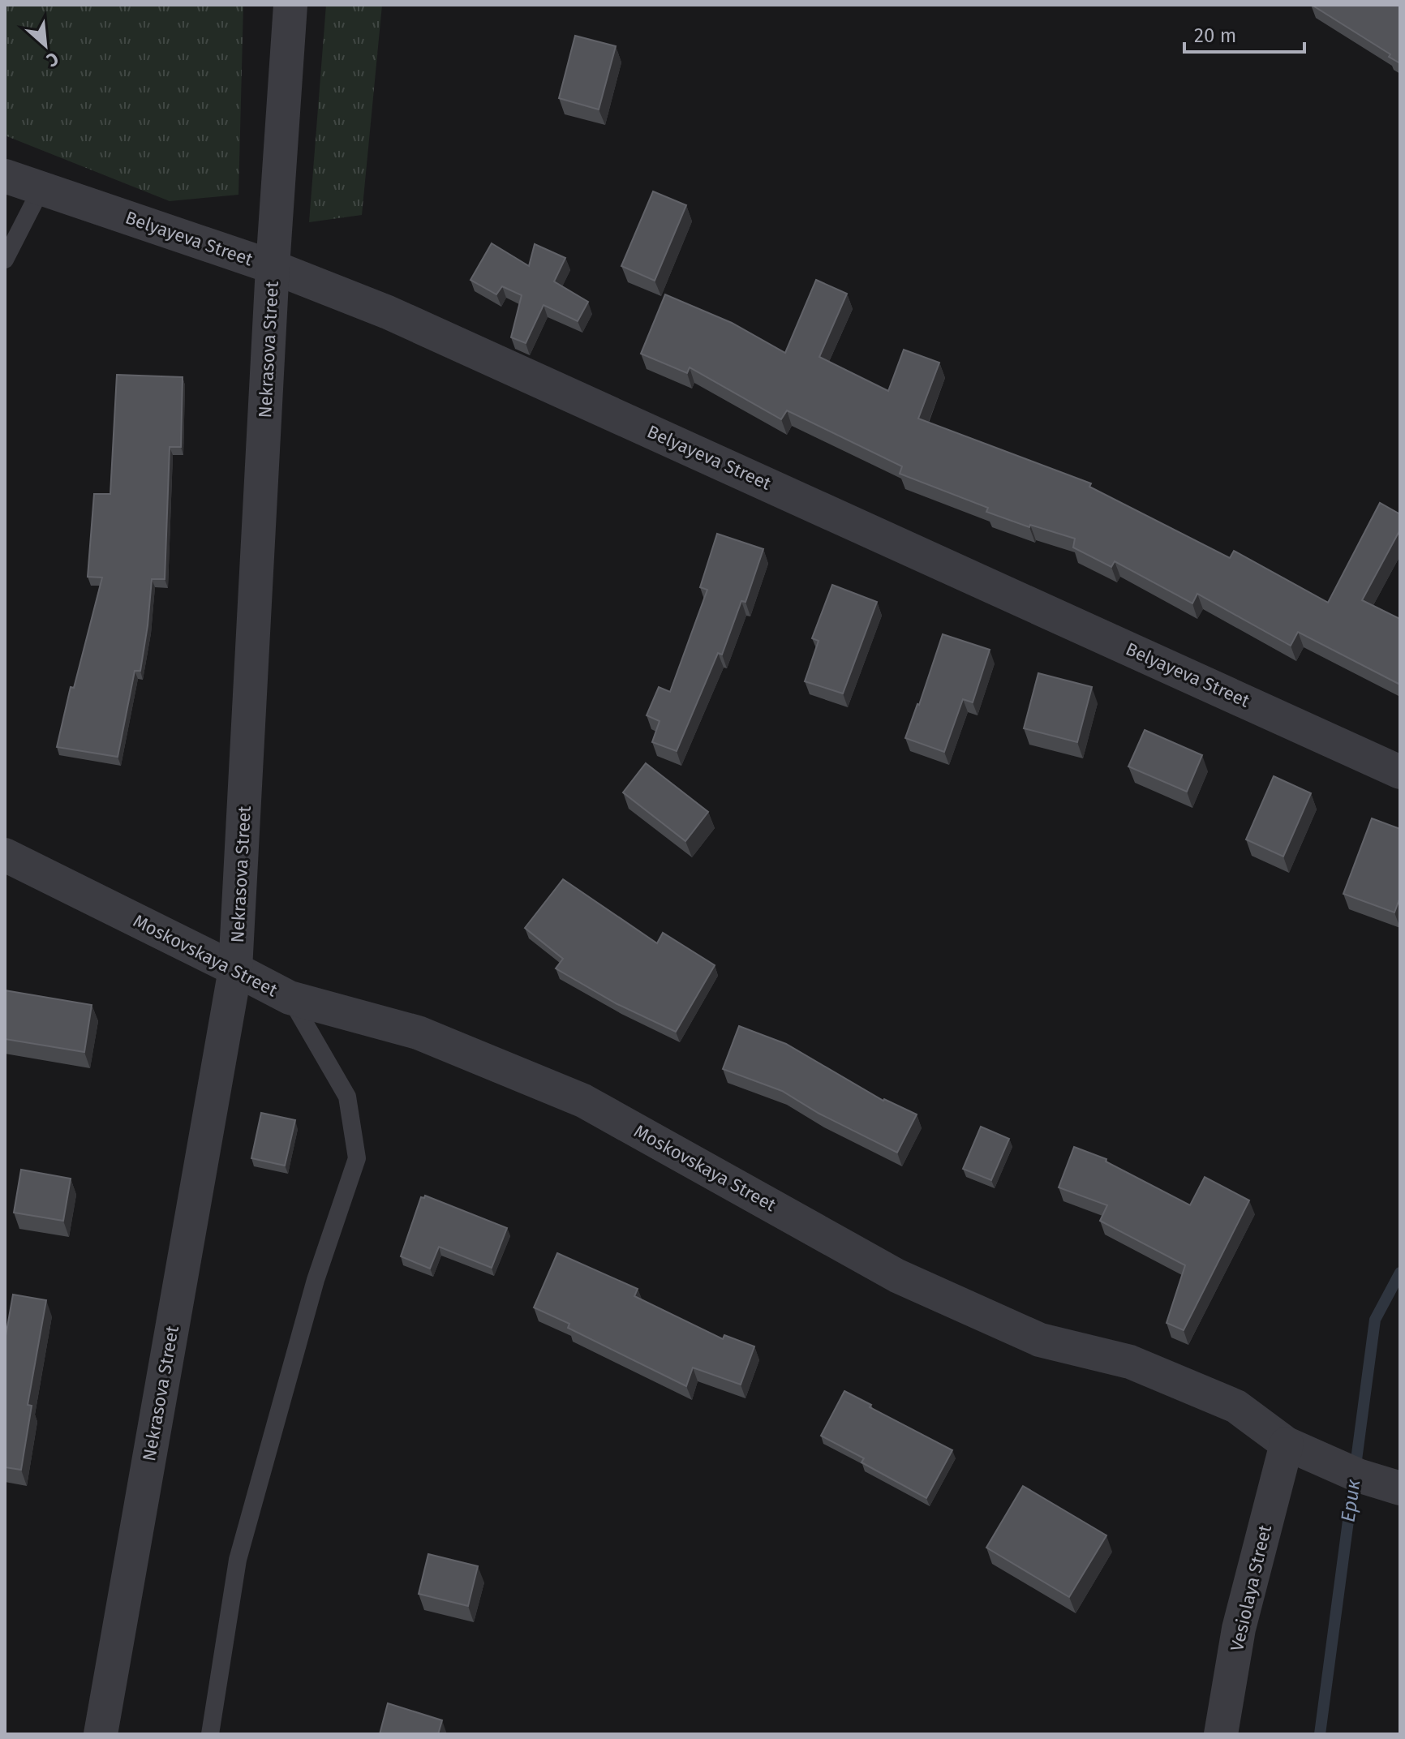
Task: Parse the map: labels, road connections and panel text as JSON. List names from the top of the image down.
{
  "streets": {
    "street": [
      "Belyayeva Street",
      "Nekrasova Street",
      "Moskovskaya Street",
      "Vesiolaya Street"
    ]
  },
  "crossings": [
    ["Belyayeva Street", "Nekrasova Street"],
    ["Nekrasova Street", "Moskovskaya Street"],
    ["Moskovskaya Street", "Vesiolaya Street"]
  ],
  "water": ["Ерик"],
  "scale_bar": "20 m",
  "north": "bottom right"
}
